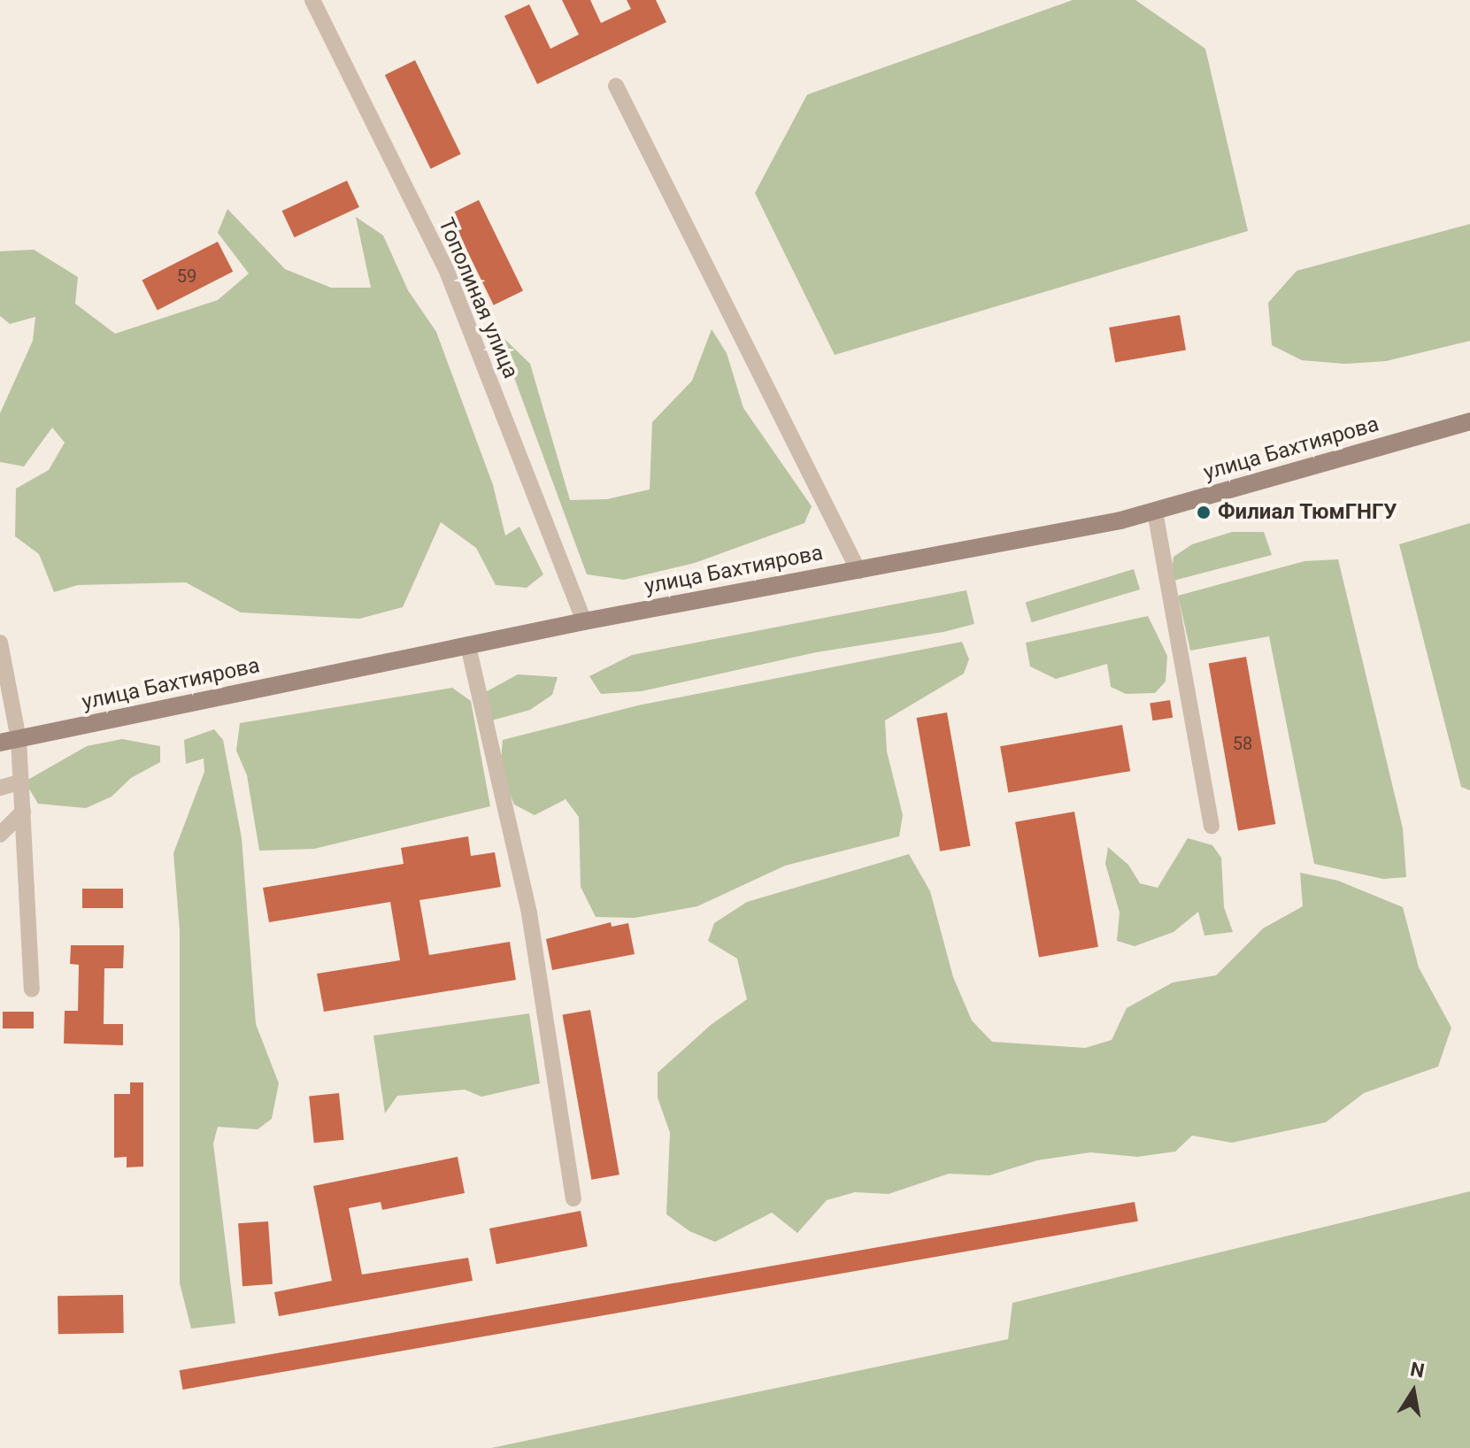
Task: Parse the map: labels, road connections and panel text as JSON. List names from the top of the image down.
{
  "streets": {
    "main road": ["улица Бахтиярова"],
    "street": ["Тополиная улица"]
  },
  "crossings": [
    ["Тополиная улица", "улица Бахтиярова"]
  ],
  "places": ["Филиал ТюмГНГУ"],
  "house_numbers": ["59", "58"],
  "north": "top"
}
